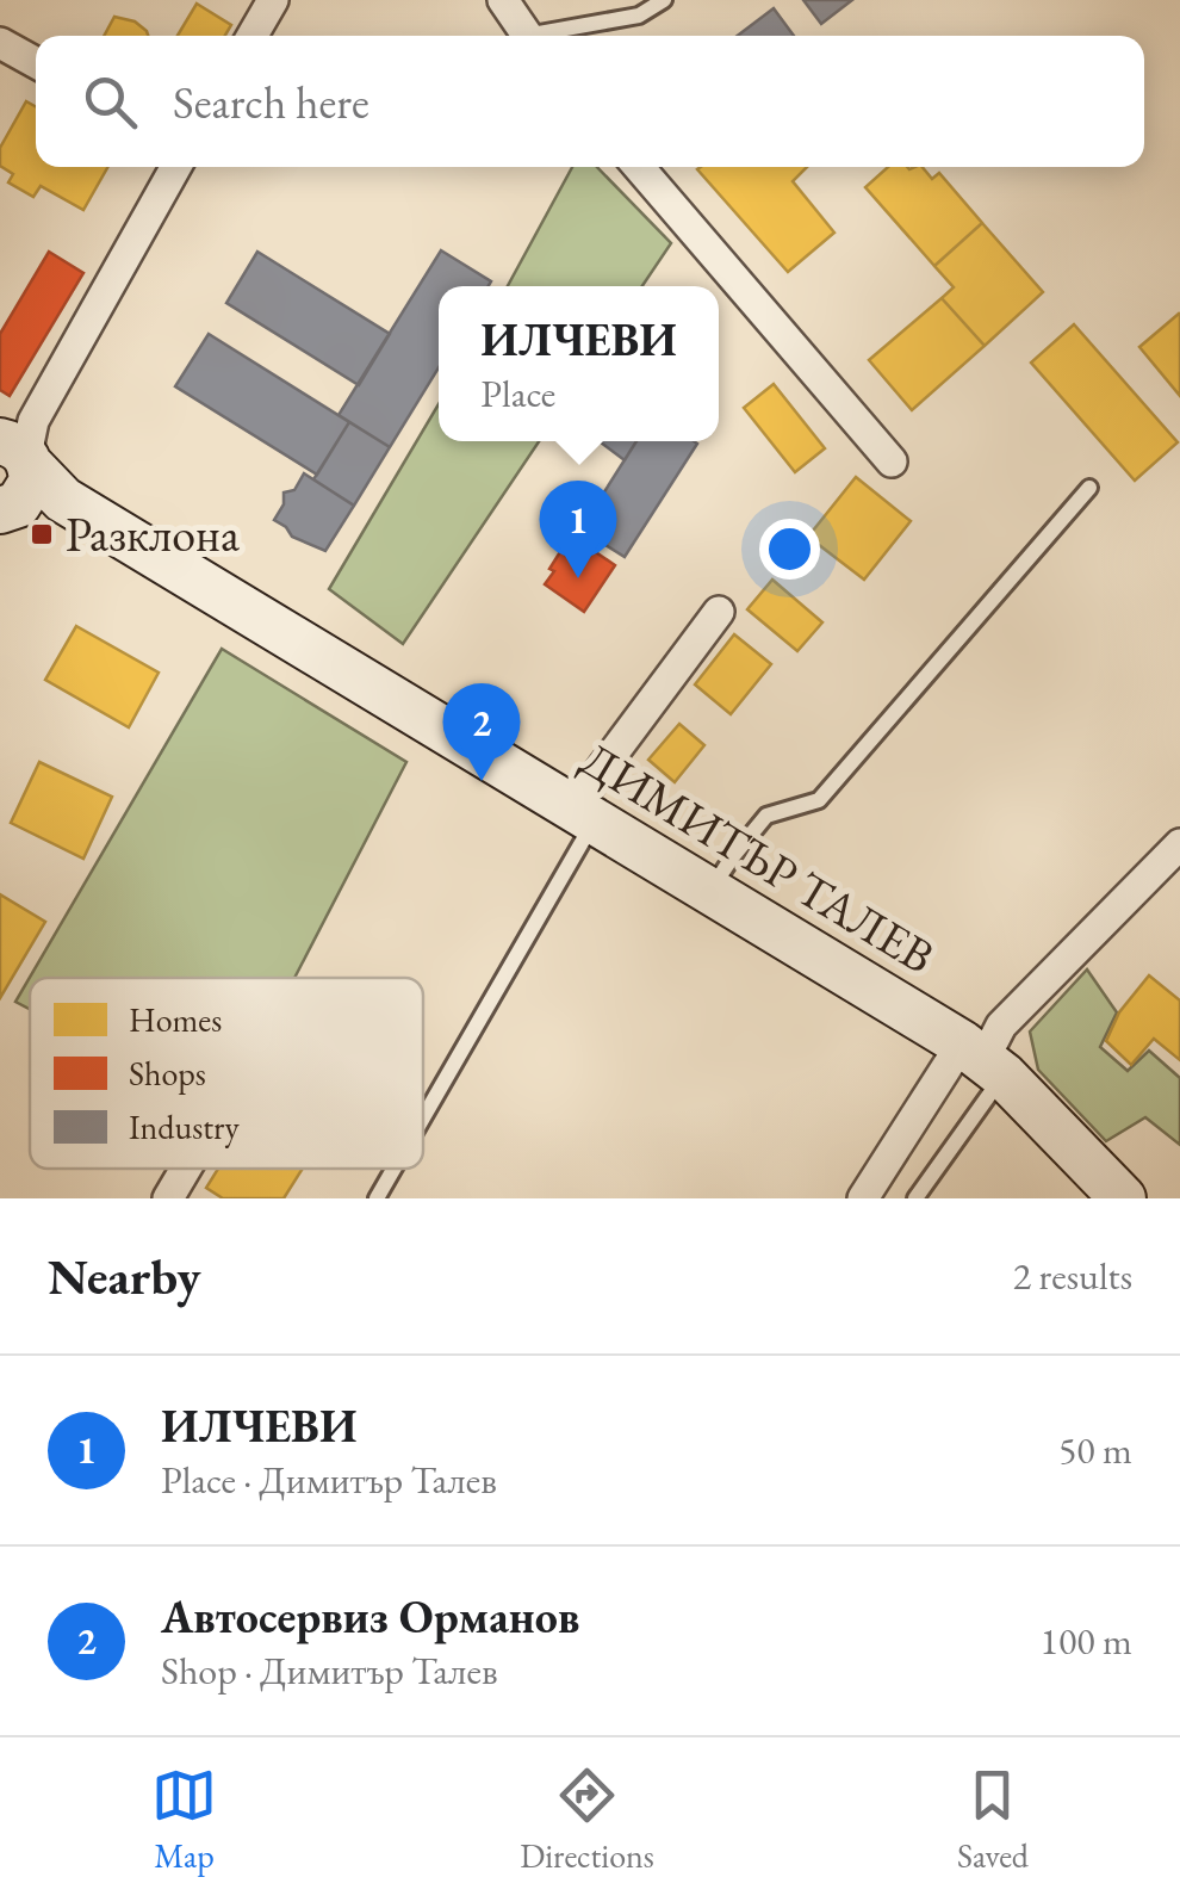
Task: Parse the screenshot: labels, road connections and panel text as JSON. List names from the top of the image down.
{
  "streets": {
    "street": ["ДИМИТЪР ТАЛЕВ"]
  },
  "places": {
    "transit": ["Разклона"]
  },
  "legend": ["Homes", "Shops", "Industry"],
  "page": {
    "search": "Search here",
    "popup": ["ИЛЧЕВИ", "Place"],
    "pins": ["1", "2"],
    "heading": ["Nearby", "2 results"],
    "list": [
      {
        "mark": "1",
        "name": "ИЛЧЕВИ",
        "note": "Place · Димитър Талев",
        "value": "50 m"
      },
      {
        "mark": "2",
        "name": "Автосервиз Орманов",
        "note": "Shop · Димитър Талев",
        "value": "100 m"
      }
    ],
    "nav": ["Map", "Directions", "Saved"]
  }
}
